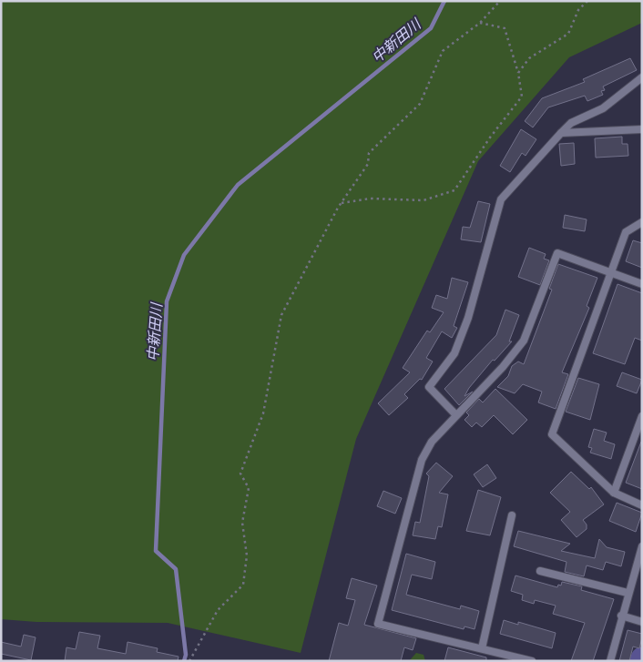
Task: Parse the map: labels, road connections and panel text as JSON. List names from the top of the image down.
{
  "water": ["中新田川"]
}
